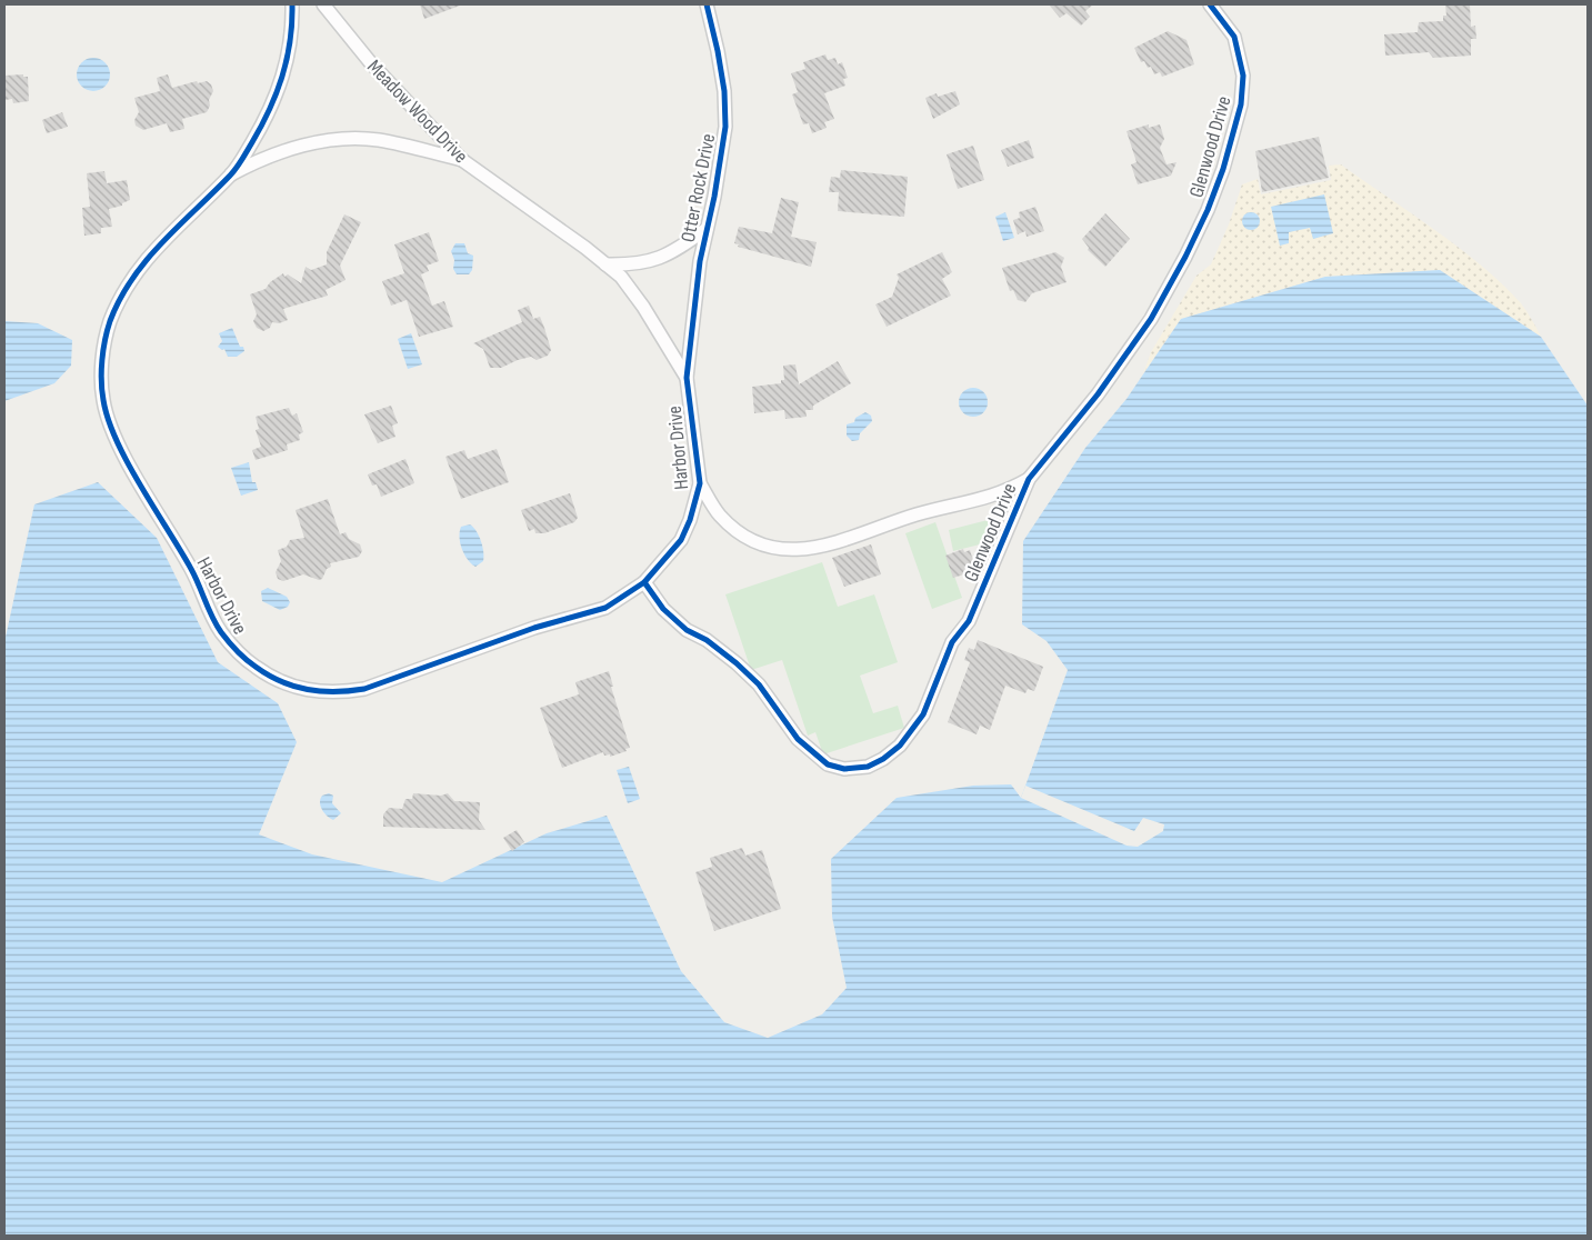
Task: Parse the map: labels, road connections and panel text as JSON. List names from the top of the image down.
{
  "streets": {
    "street": [
      "Meadow Wood Drive",
      "Glenwood Drive",
      "Otter Rock Drive",
      "Harbor Drive"
    ]
  },
  "crossings": [
    ["Meadow Wood Drive", "Otter Rock Drive"],
    ["Meadow Wood Drive", "Harbor Drive"],
    ["Glenwood Drive", "Harbor Drive"],
    ["Otter Rock Drive", "Harbor Drive"]
  ]
}
